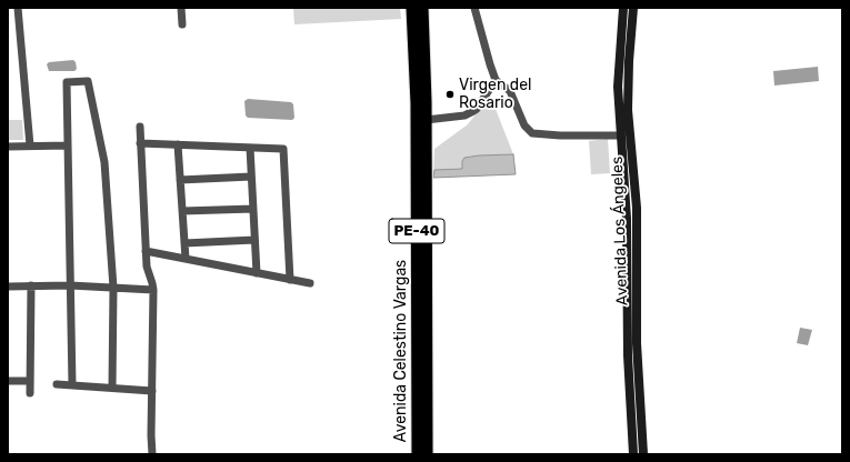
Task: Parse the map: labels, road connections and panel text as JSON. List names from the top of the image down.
{
  "streets": {
    "highway": ["PE-40", "Avenida Celestino Vargas"],
    "main road": ["Avenida Los Ángeles"]
  },
  "places": ["Virgen del Rosario"]
}
